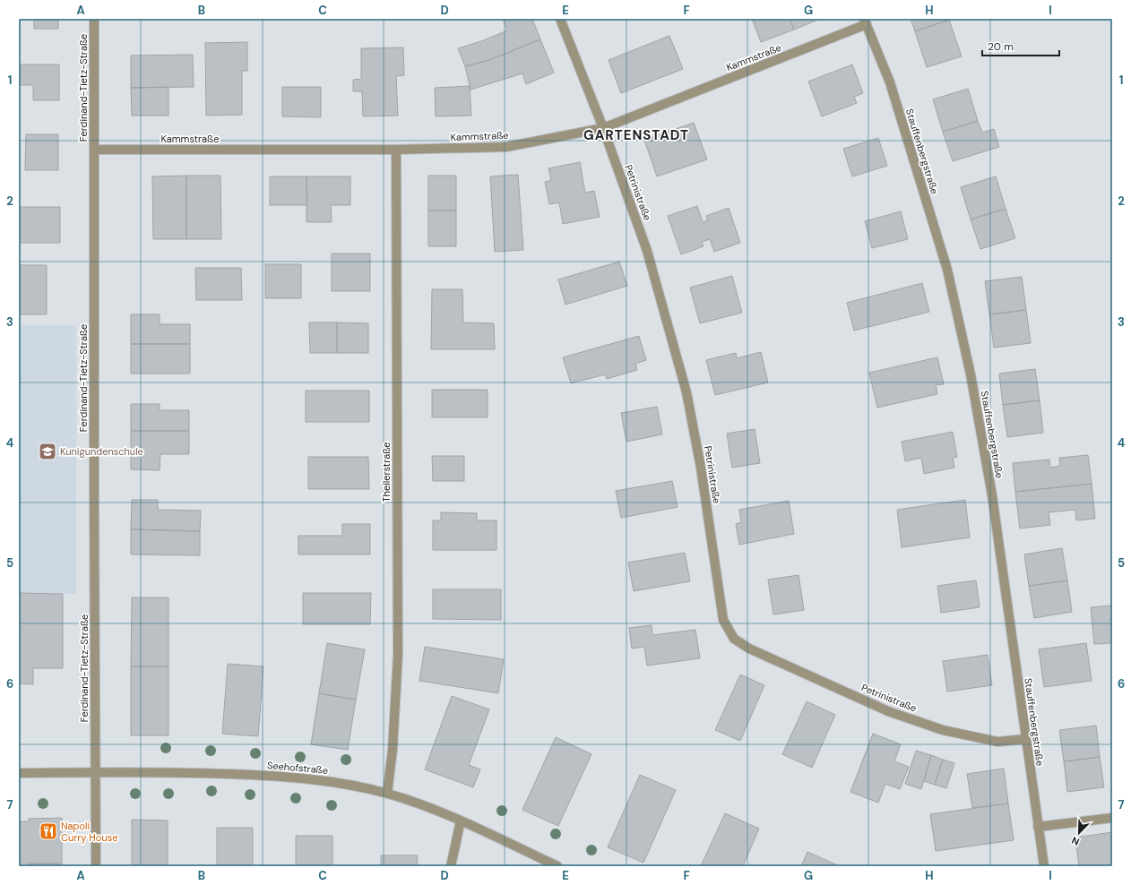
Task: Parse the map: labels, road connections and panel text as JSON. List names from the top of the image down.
{
  "streets": {
    "street": [
      "Kammstraße",
      "Ferdinand-Tietz-Straße",
      "Stauffenbergstraße",
      "Petrinistraße",
      "Theilerstraße",
      "Seehofstraße"
    ]
  },
  "crossings": [
    ["Kammstraße", "Ferdinand-Tietz-Straße"],
    ["Kammstraße", "Stauffenbergstraße"],
    ["Kammstraße", "Petrinistraße"],
    ["Kammstraße", "Theilerstraße"],
    ["Ferdinand-Tietz-Straße", "Seehofstraße"],
    ["Stauffenbergstraße", "Petrinistraße"],
    ["Theilerstraße", "Seehofstraße"]
  ],
  "districts": ["GARTENSTADT"],
  "places": {
    "school or university": ["Kunigundenschule"],
    "restaurant": ["Napoli Curry House"]
  },
  "scale_bar": "20 m",
  "north": "bottom left",
  "grid": {
    "columns": [
      "A",
      "B",
      "C",
      "D",
      "E",
      "F",
      "G",
      "H",
      "I"
    ],
    "rows": [
      "1",
      "2",
      "3",
      "4",
      "5",
      "6",
      "7"
    ]
  }
}
